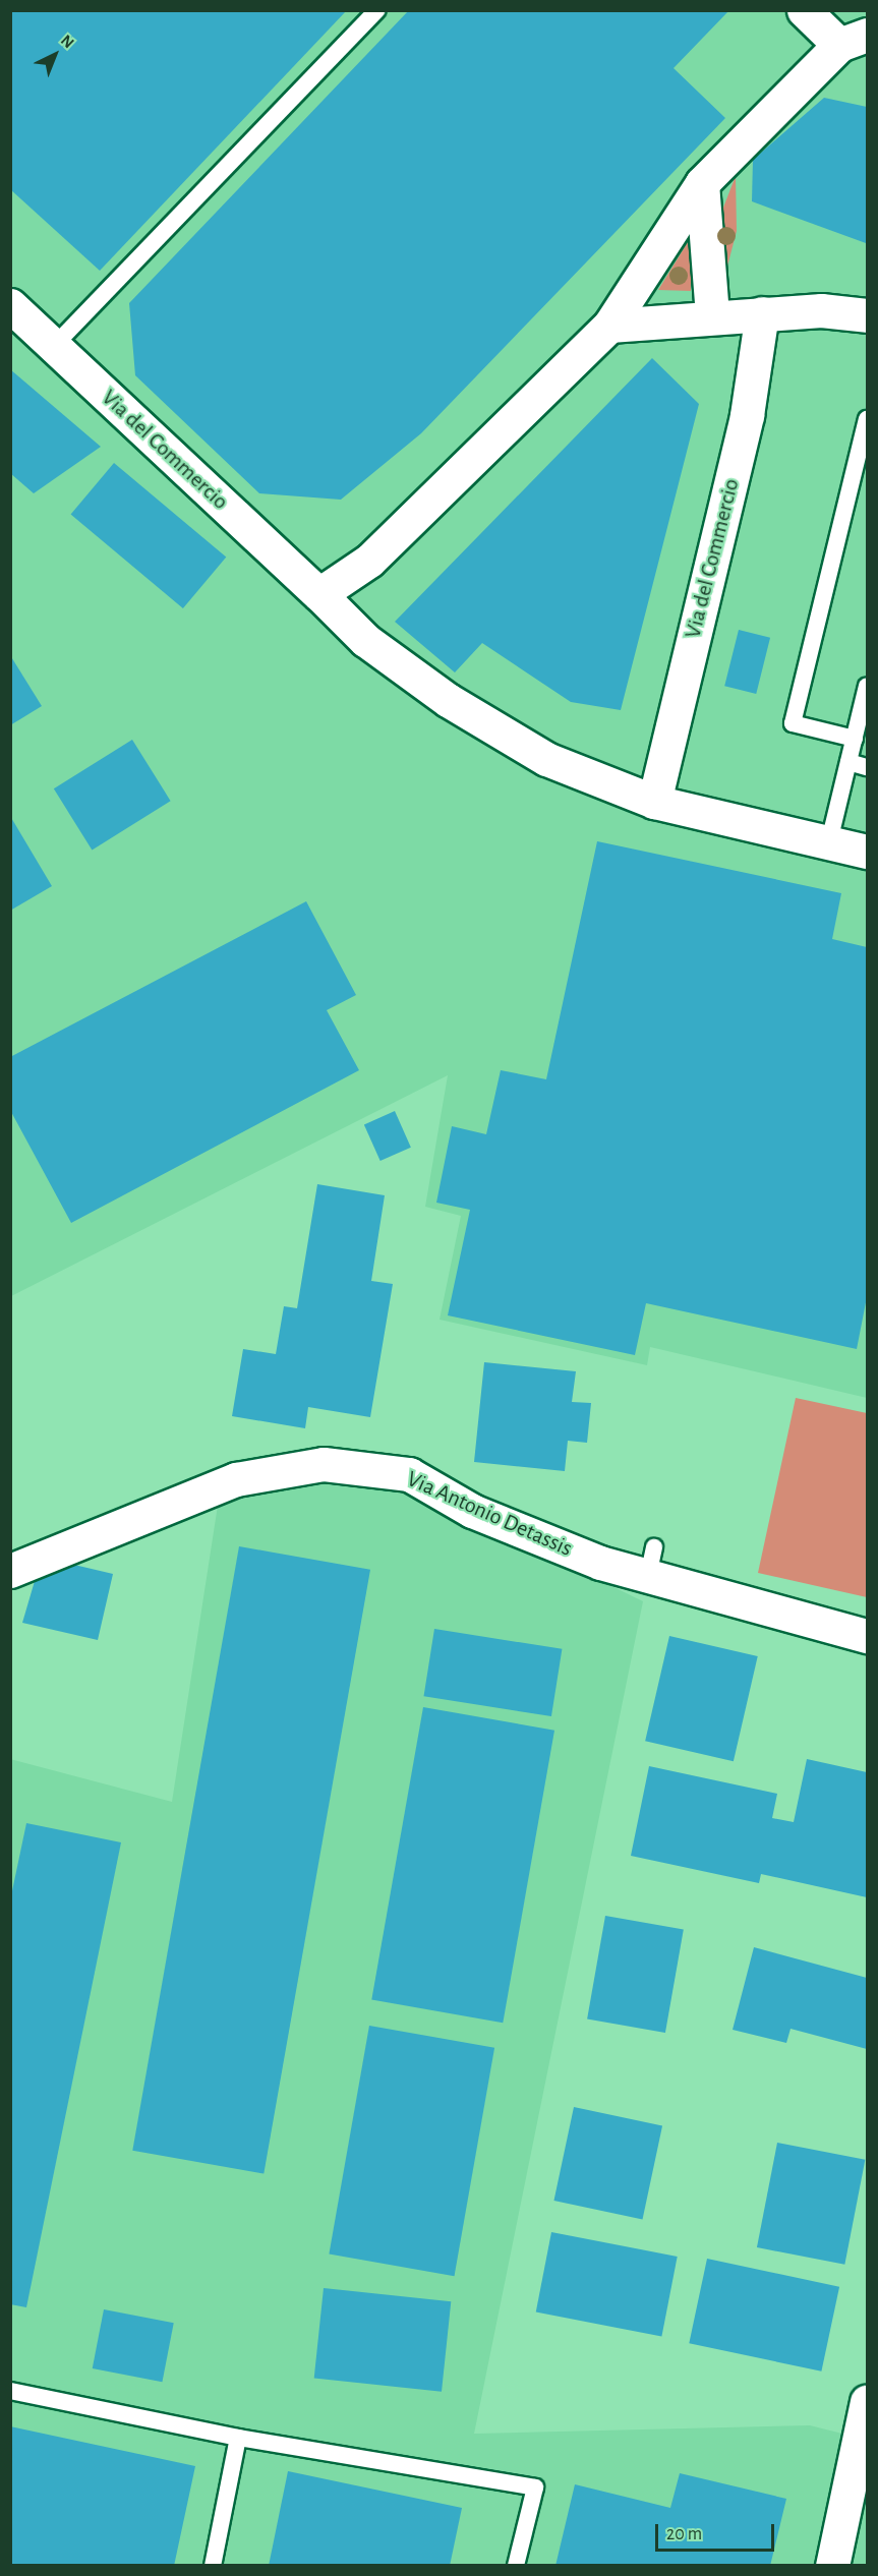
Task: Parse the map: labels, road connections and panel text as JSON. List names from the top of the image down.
{
  "streets": {
    "street": ["Via del Commercio", "Via Antonio Detassis"]
  },
  "scale_bar": "20 m",
  "north": "top right"
}
